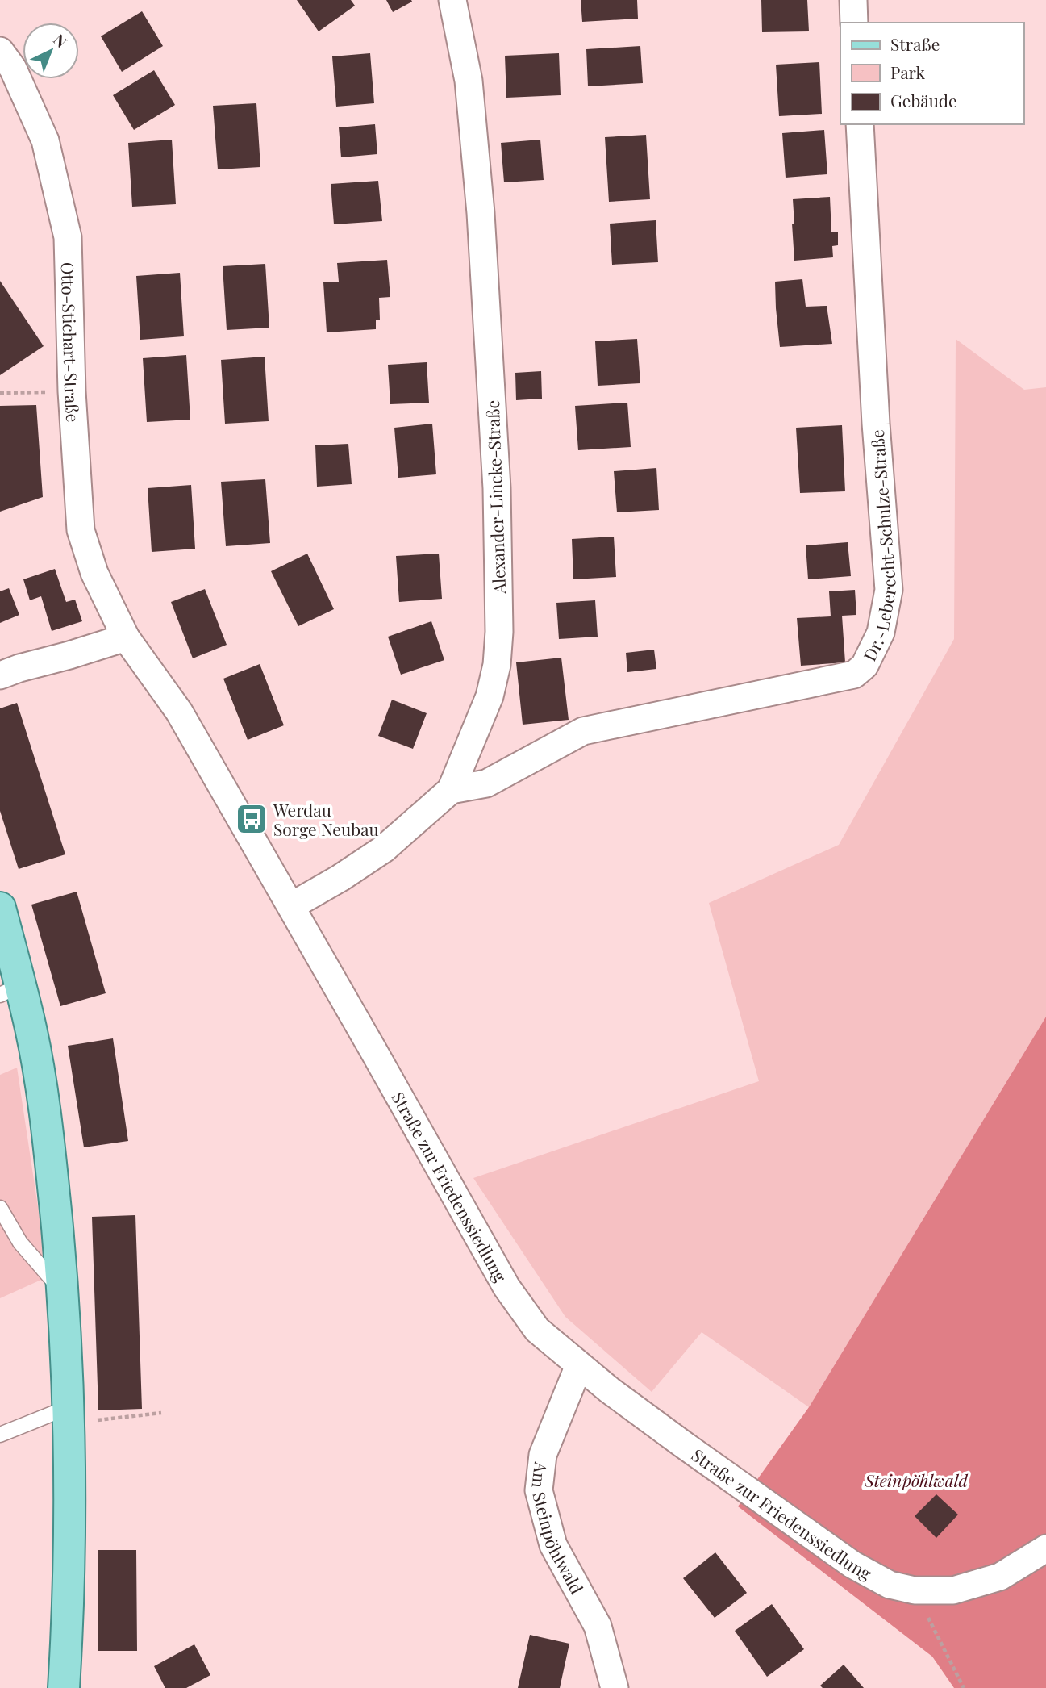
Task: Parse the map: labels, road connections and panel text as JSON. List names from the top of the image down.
{
  "streets": {
    "street": [
      "Otto-Stichart-Straße",
      "Alexander-Lincke-Straße",
      "Dr.-Leberecht-Schulze-Straße",
      "Straße zur Friedenssiedlung",
      "Am Steinpöhlwald"
    ]
  },
  "crossings": [
    ["Otto-Stichart-Straße", "Straße zur Friedenssiedlung"],
    ["Alexander-Lincke-Straße", "Dr.-Leberecht-Schulze-Straße"],
    ["Alexander-Lincke-Straße", "Straße zur Friedenssiedlung"],
    ["Straße zur Friedenssiedlung", "Am Steinpöhlwald"]
  ],
  "parks": ["Steinpöhlwald"],
  "places": {
    "bus stop": ["Werdau Sorge Neubau"]
  },
  "legend": ["Straße", "Park", "Gebäude"],
  "north": "top right"
}
